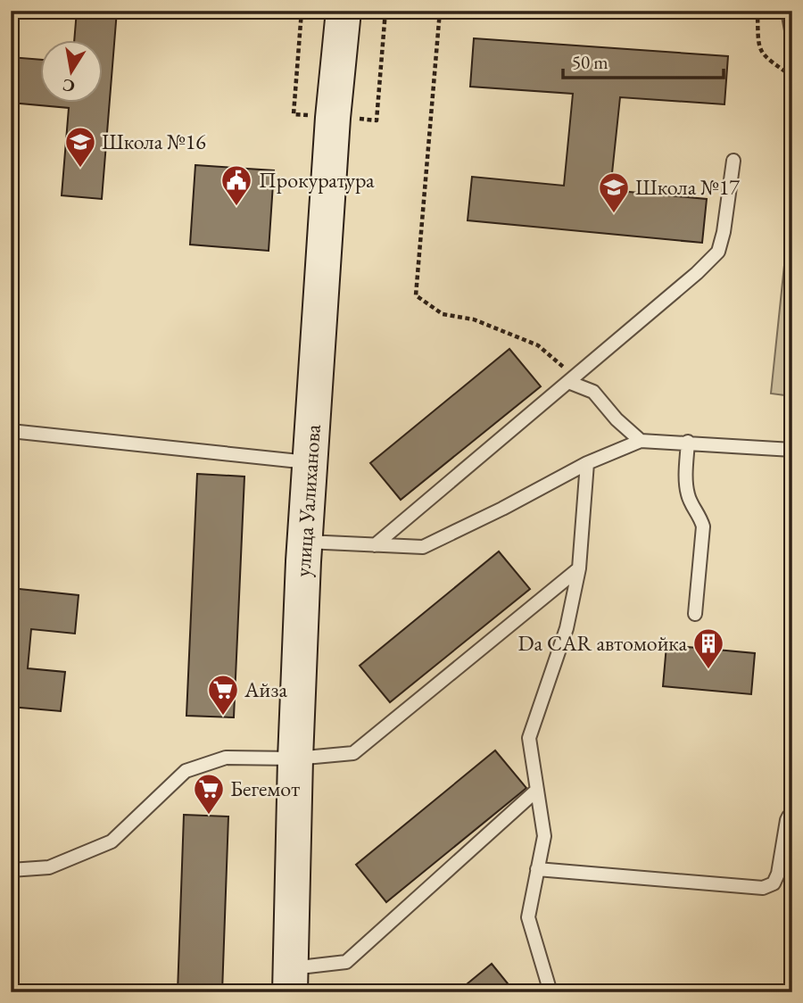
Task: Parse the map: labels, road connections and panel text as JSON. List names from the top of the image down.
{
  "streets": {
    "street": ["улица Уалиханова"]
  },
  "places": {
    "school or university": ["Школа №16", "Школа №17"],
    "public building": ["Прокуратура"],
    "building": ["Da CAR автомойка"],
    "supermarket": ["Айза", "Бегемот"]
  },
  "scale_bar": "50 m",
  "north": "bottom"
}
